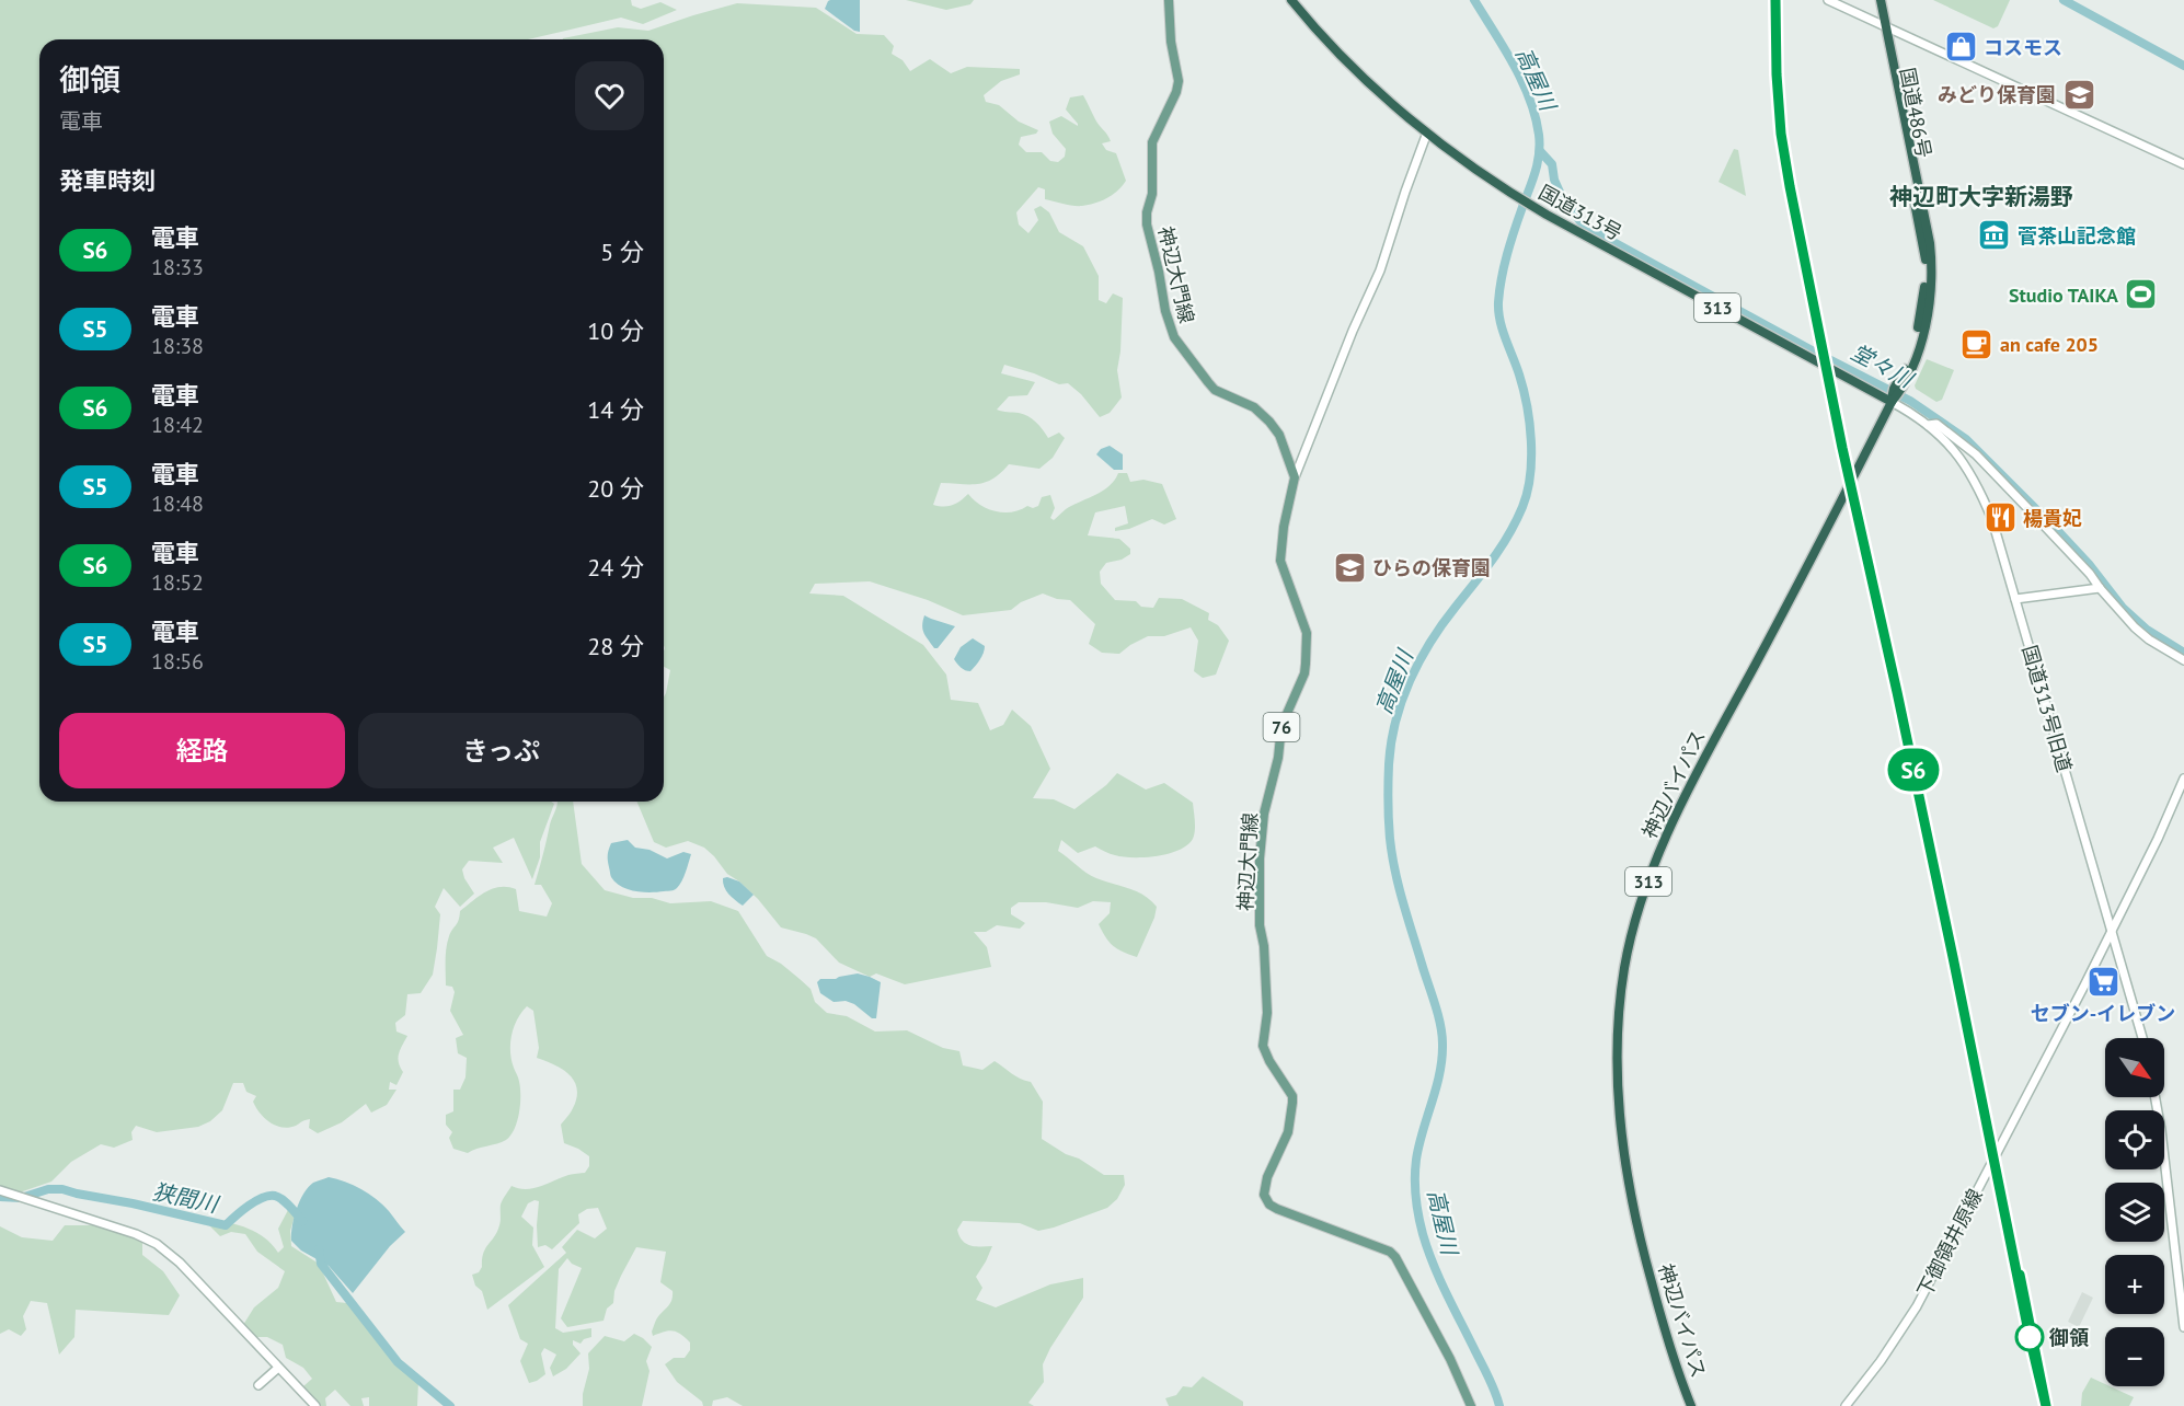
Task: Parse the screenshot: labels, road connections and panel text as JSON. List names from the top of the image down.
{
  "streets": {
    "highway": [
      "国道486号",
      "国道313号",
      "313",
      "神辺バイパス"
    ],
    "main road": ["神辺大門線", "76"],
    "street": ["国道313号旧道", "下御領井原線"]
  },
  "crossings": [
    ["国道486号", "国道313号"],
    ["国道486号", "国道313号旧道"],
    ["国道486号", "神辺バイパス"],
    ["国道313号", "国道313号旧道"],
    ["国道313号", "神辺バイパス"],
    ["国道313号旧道", "神辺バイパス"],
    ["国道313号旧道", "下御領井原線"]
  ],
  "districts": ["神辺町大字新湯野"],
  "water": ["高屋川", "堂々川", "狭間川"],
  "places": {
    "shop": ["コスモス"],
    "school or university": ["みどり保育園", "ひらの保育園"],
    "museum": ["菅茶山記念館"],
    "sports": ["Studio TAIKA"],
    "cafe": ["an cafe 205"],
    "restaurant": ["楊貴妃"],
    "supermarket": ["セブン-イレブン"],
    "other": ["御領"]
  },
  "north": "bottom right",
  "page": {
    "on_map": "S6",
    "heading": [
      ["御領", "電車"],
      "発車時刻"
    ],
    "list": [
      {
        "mark": "S6",
        "name": "電車",
        "note": "18:33",
        "value": "5 分"
      },
      {
        "mark": "S5",
        "name": "電車",
        "note": "18:38",
        "value": "10 分"
      },
      {
        "mark": "S6",
        "name": "電車",
        "note": "18:42",
        "value": "14 分"
      },
      {
        "mark": "S5",
        "name": "電車",
        "note": "18:48",
        "value": "20 分"
      },
      {
        "mark": "S6",
        "name": "電車",
        "note": "18:52",
        "value": "24 分"
      },
      {
        "mark": "S5",
        "name": "電車",
        "note": "18:56",
        "value": "28 分"
      }
    ],
    "buttons": ["経路", "きっぷ"],
    "map_buttons": ["+", "−"]
  }
}
